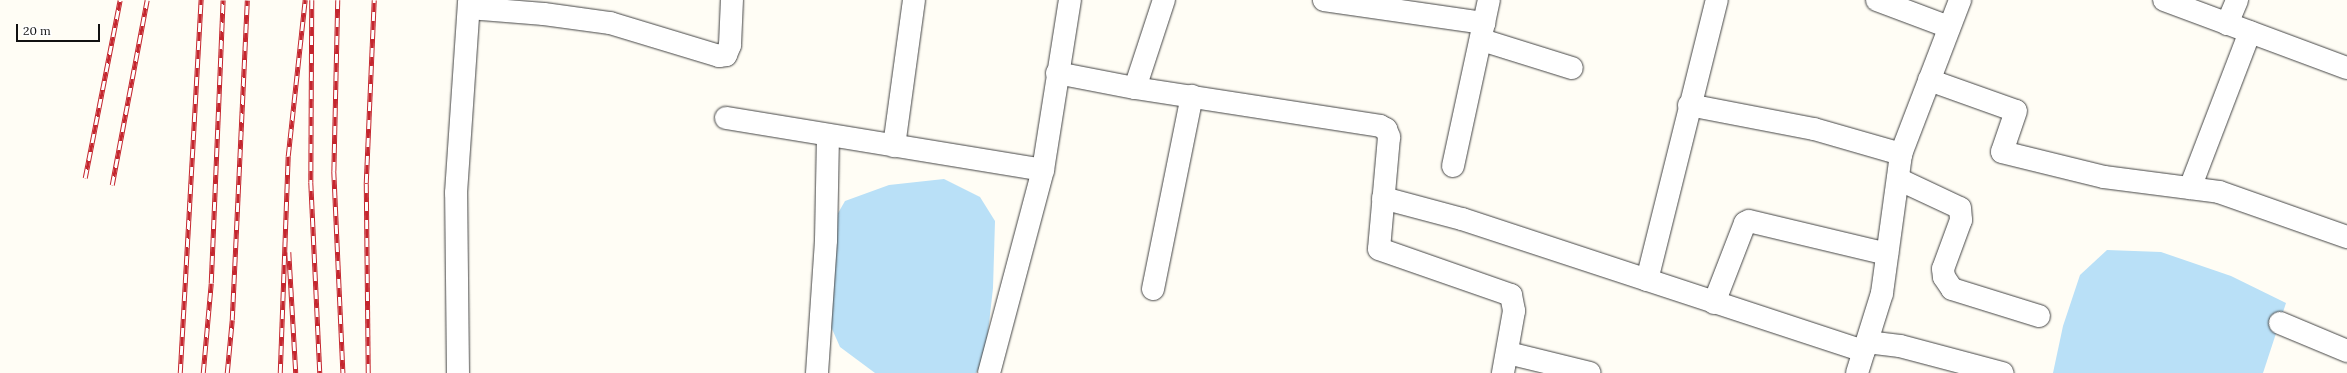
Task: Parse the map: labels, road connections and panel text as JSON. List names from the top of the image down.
{
  "scale_bar": "20 m"
}
